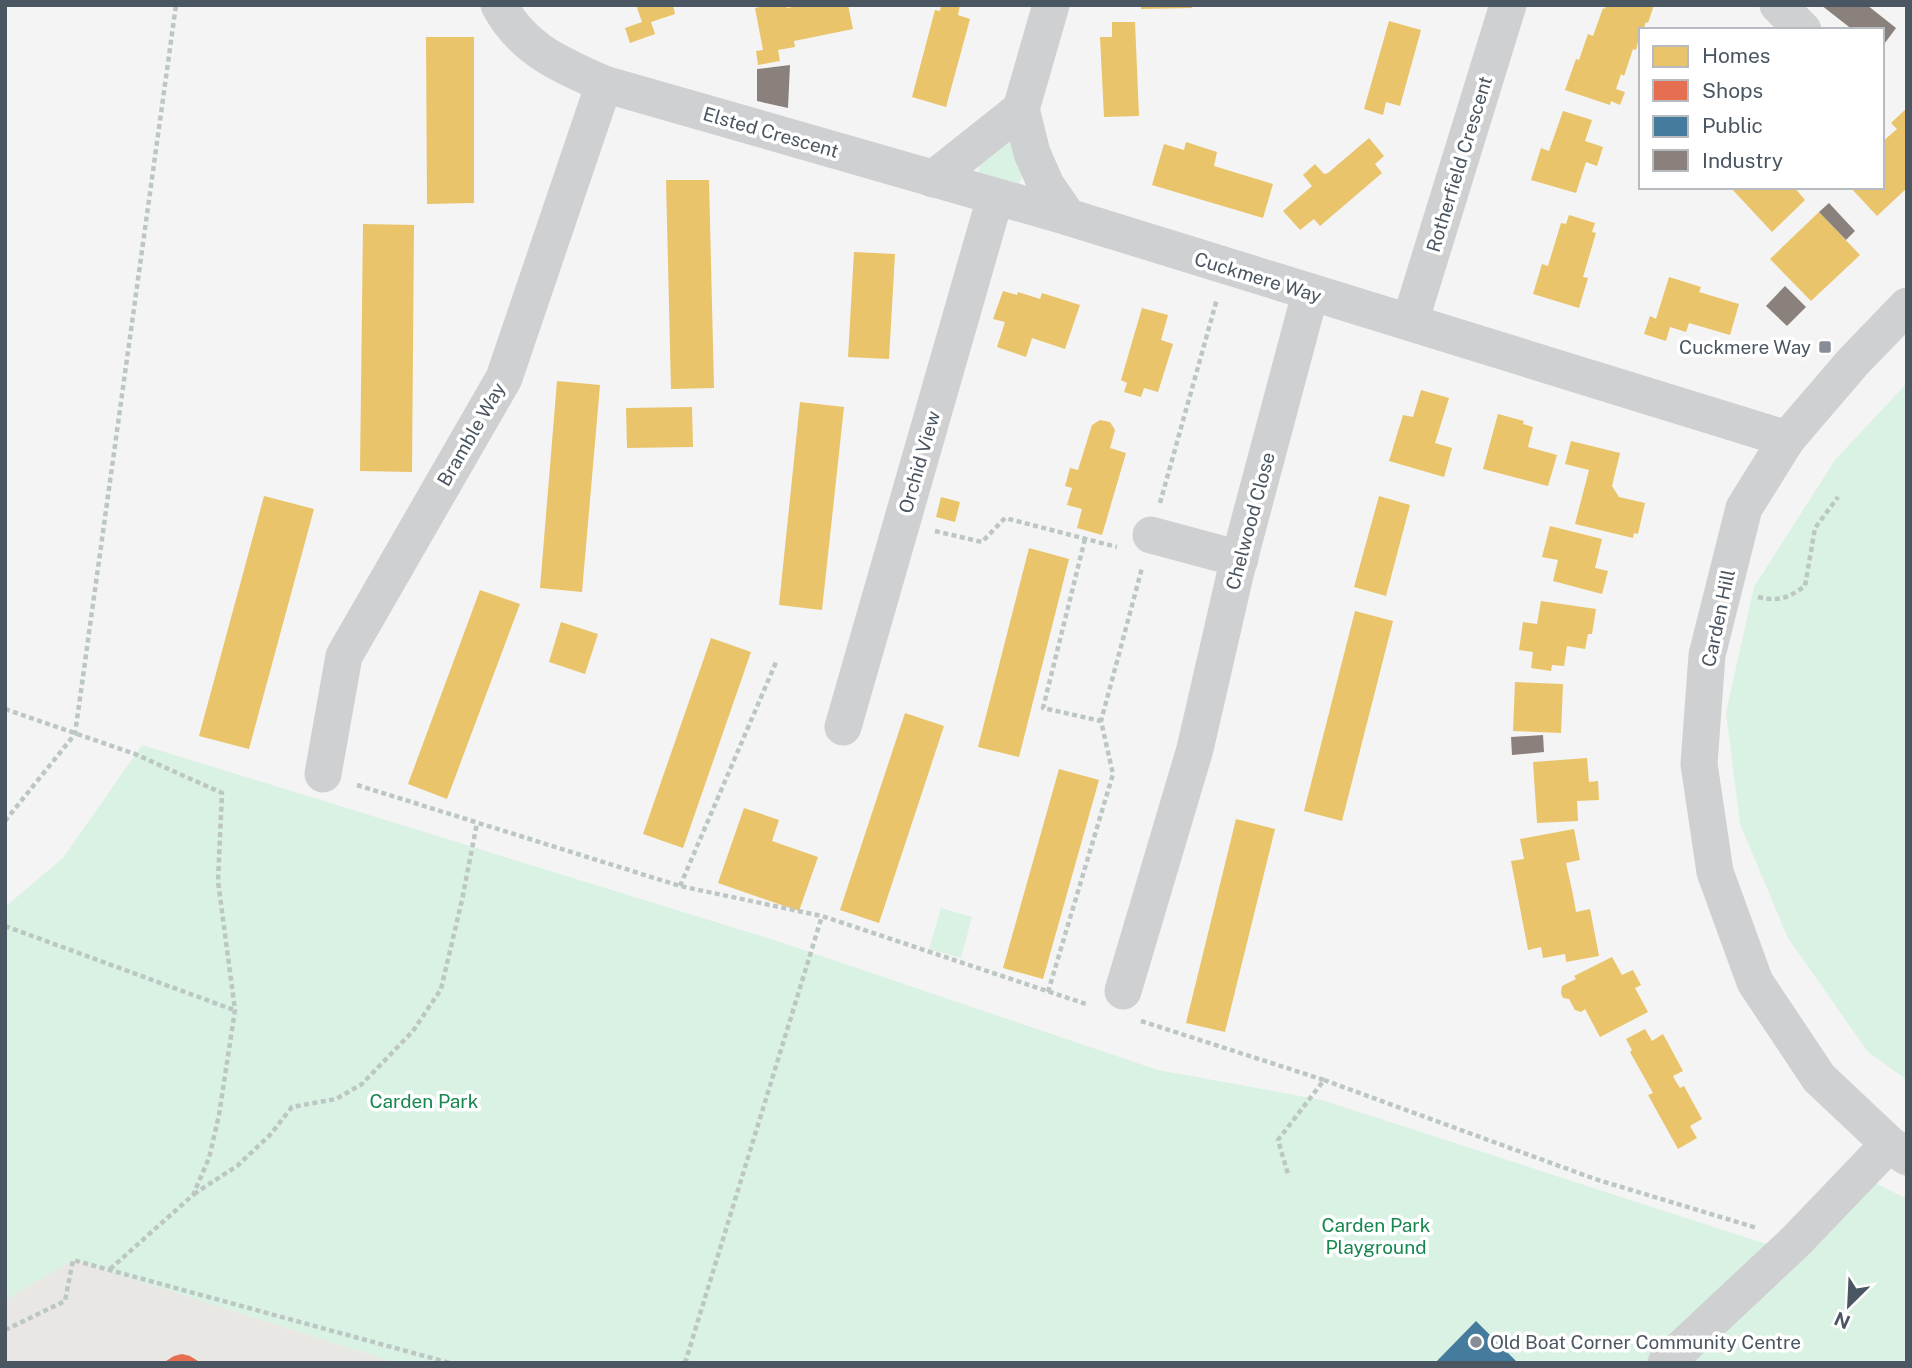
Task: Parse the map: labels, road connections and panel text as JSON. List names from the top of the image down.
{
  "streets": {
    "street": [
      "Elsted Crescent",
      "Rotherfield Crescent",
      "Cuckmere Way",
      "Bramble Way",
      "Orchid View",
      "Chelwood Close",
      "Carden Hill"
    ]
  },
  "crossings": [
    ["Elsted Crescent", "Cuckmere Way"],
    ["Elsted Crescent", "Bramble Way"],
    ["Elsted Crescent", "Orchid View"],
    ["Rotherfield Crescent", "Cuckmere Way"],
    ["Cuckmere Way", "Chelwood Close"],
    ["Cuckmere Way", "Carden Hill"]
  ],
  "parks": ["Carden Park", "Carden Park Playground"],
  "places": {
    "transit": ["Cuckmere Way"],
    "other": ["Old Boat Corner Community Centre"]
  },
  "legend": [
    "Homes",
    "Shops",
    "Public",
    "Industry"
  ],
  "north": "bottom left"
}
